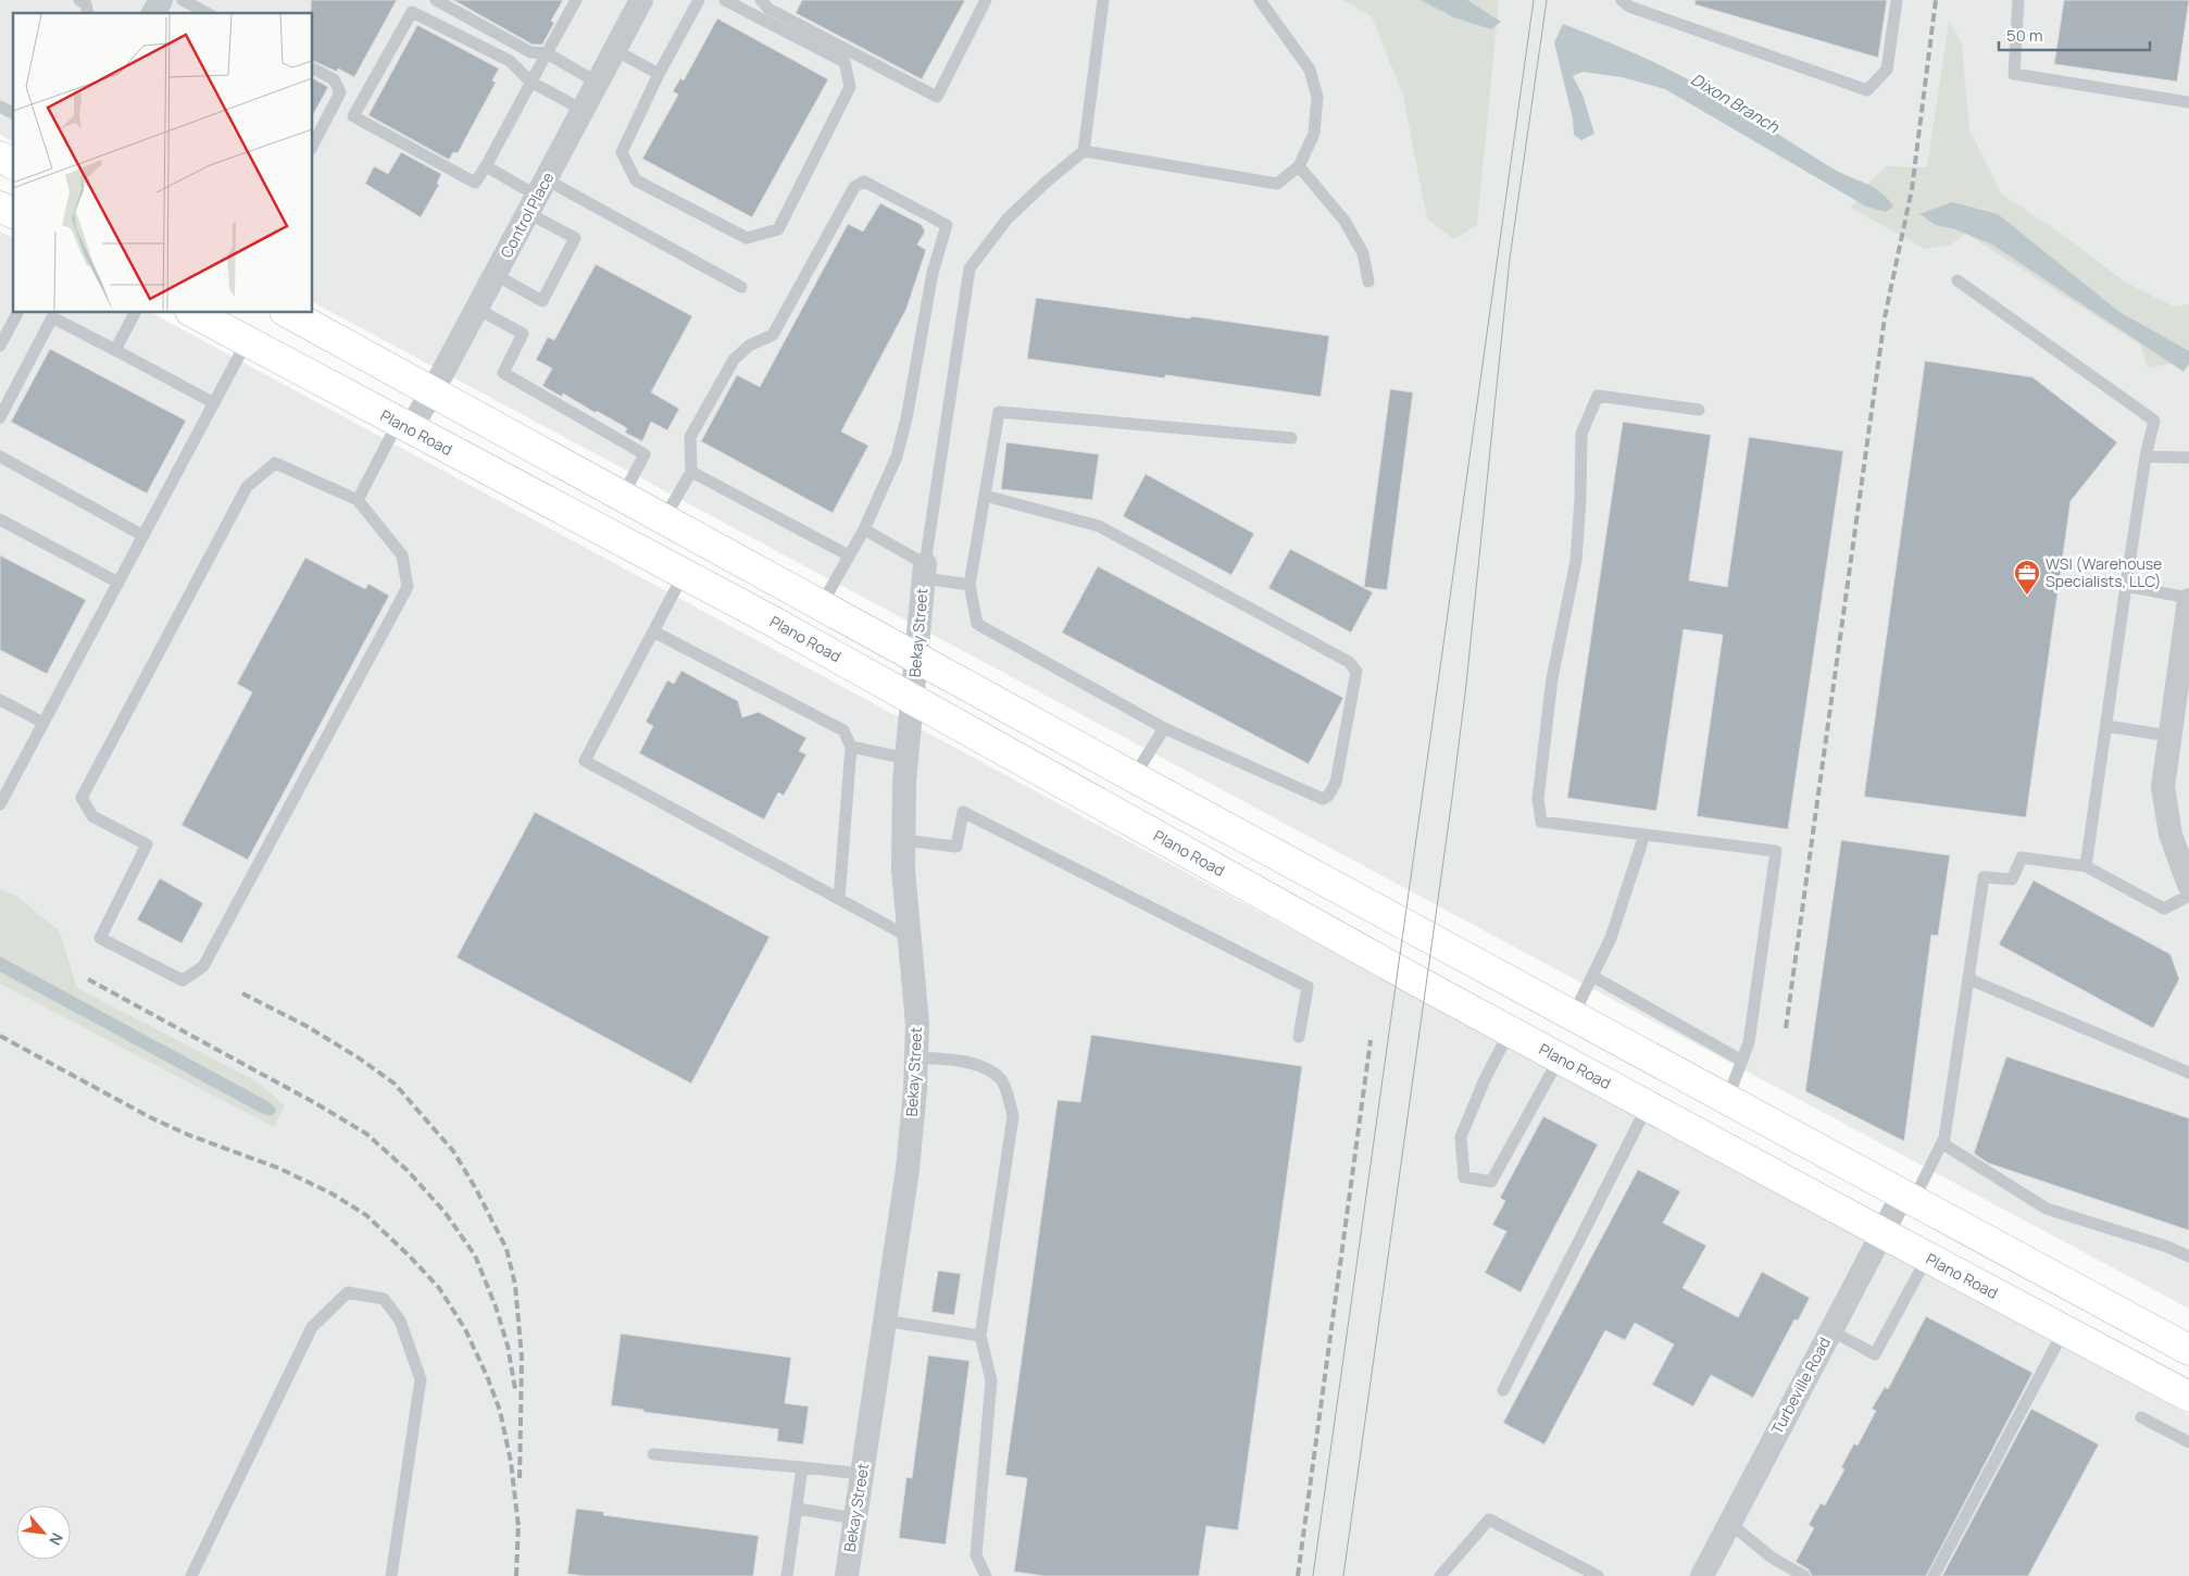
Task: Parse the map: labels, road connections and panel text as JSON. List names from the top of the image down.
{
  "streets": {
    "main road": ["Plano Road"],
    "street": ["Control Place", "Bekay Street", "Turbeville Road"]
  },
  "crossings": [
    ["Control Place", "Plano Road"],
    ["Plano Road", "Bekay Street"],
    ["Plano Road", "Turbeville Road"]
  ],
  "water": ["Dixon Branch"],
  "places": {
    "office": ["WSI (Warehouse Specialists, LLC)"]
  },
  "scale_bar": "50 m",
  "north": "bottom right"
}
